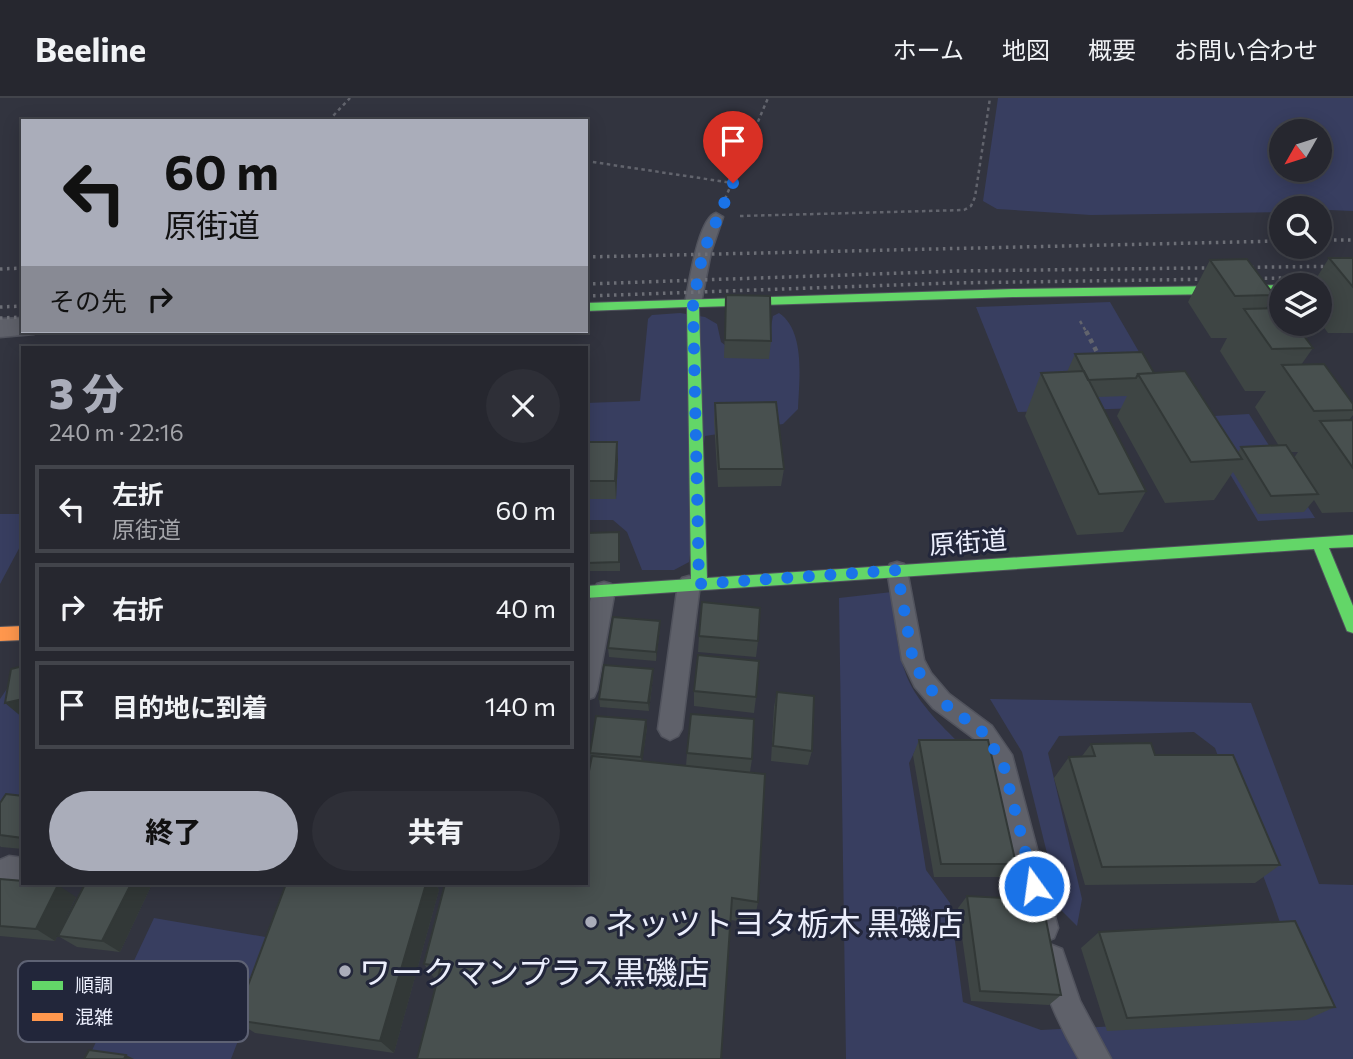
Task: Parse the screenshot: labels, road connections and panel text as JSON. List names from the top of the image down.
{
  "streets": {
    "street": ["原街道"]
  },
  "places": ["ネッツトヨタ栃木 黒磯店", "ワークマンプラス黒磯店"],
  "legend": ["順調", "混雑"],
  "north": "bottom left",
  "page": {
    "header": "Beeline",
    "nav": [
      "ホーム",
      "地図",
      "概要",
      "お問い合わせ"
    ],
    "turn": ["60 m", "原街道"],
    "then": "その先",
    "heading": ["3 分", "240 m · 22:16"],
    "list": [
      {
        "name": "左折",
        "note": "原街道",
        "value": "60 m"
      },
      {
        "name": "右折",
        "value": "40 m"
      },
      {
        "name": "目的地に到着",
        "value": "140 m"
      }
    ],
    "buttons": ["終了", "共有"]
  }
}
